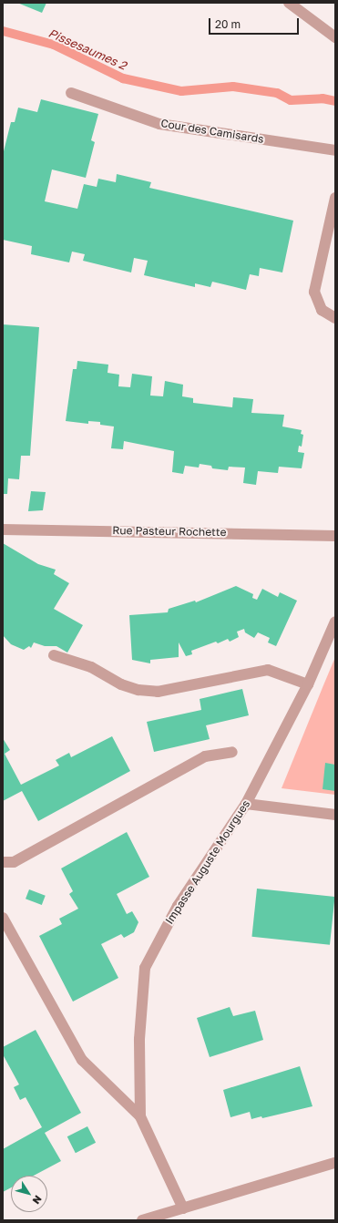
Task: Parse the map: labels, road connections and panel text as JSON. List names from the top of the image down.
{
  "streets": {
    "street": ["Cour des Camisards", "Rue Pasteur Rochette", "Impasse Auguste Mourgues"]
  },
  "water": ["Pissesaumes 2"],
  "scale_bar": "20 m",
  "north": "bottom right"
}
